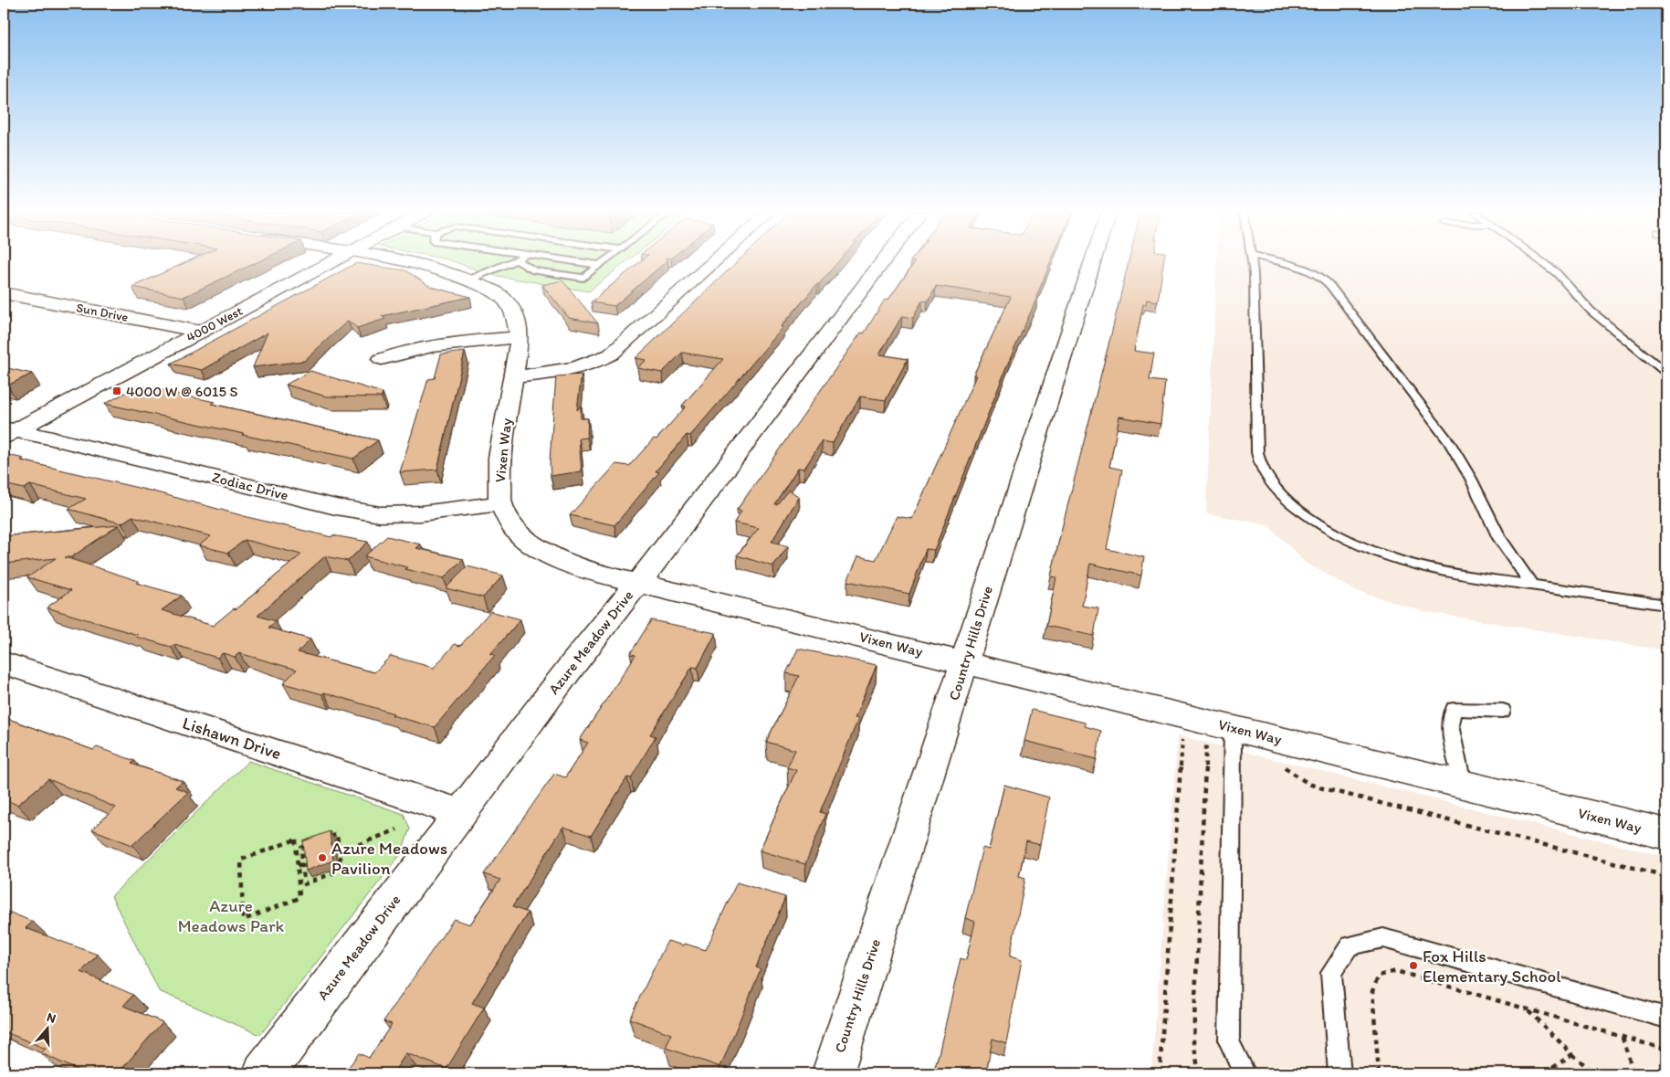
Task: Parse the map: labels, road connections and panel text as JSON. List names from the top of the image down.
{
  "streets": {
    "street": [
      "Sun Drive",
      "4000 West",
      "Vixen Way",
      "Zodiac Drive",
      "Azure Meadow Drive",
      "Country Hills Drive",
      "Lishawn Drive"
    ]
  },
  "crossings": [
    ["Sun Drive", "4000 West"],
    ["4000 West", "Zodiac Drive"],
    ["Vixen Way", "Zodiac Drive"],
    ["Vixen Way", "Azure Meadow Drive"],
    ["Vixen Way", "Country Hills Drive"],
    ["Azure Meadow Drive", "Lishawn Drive"]
  ],
  "parks": ["Azure Meadows Park"],
  "places": {
    "transit": ["4000 W @ 6015 S"],
    "other": ["Azure Meadows Pavilion", "Fox Hills Elementary School"]
  },
  "north": "top"
}
